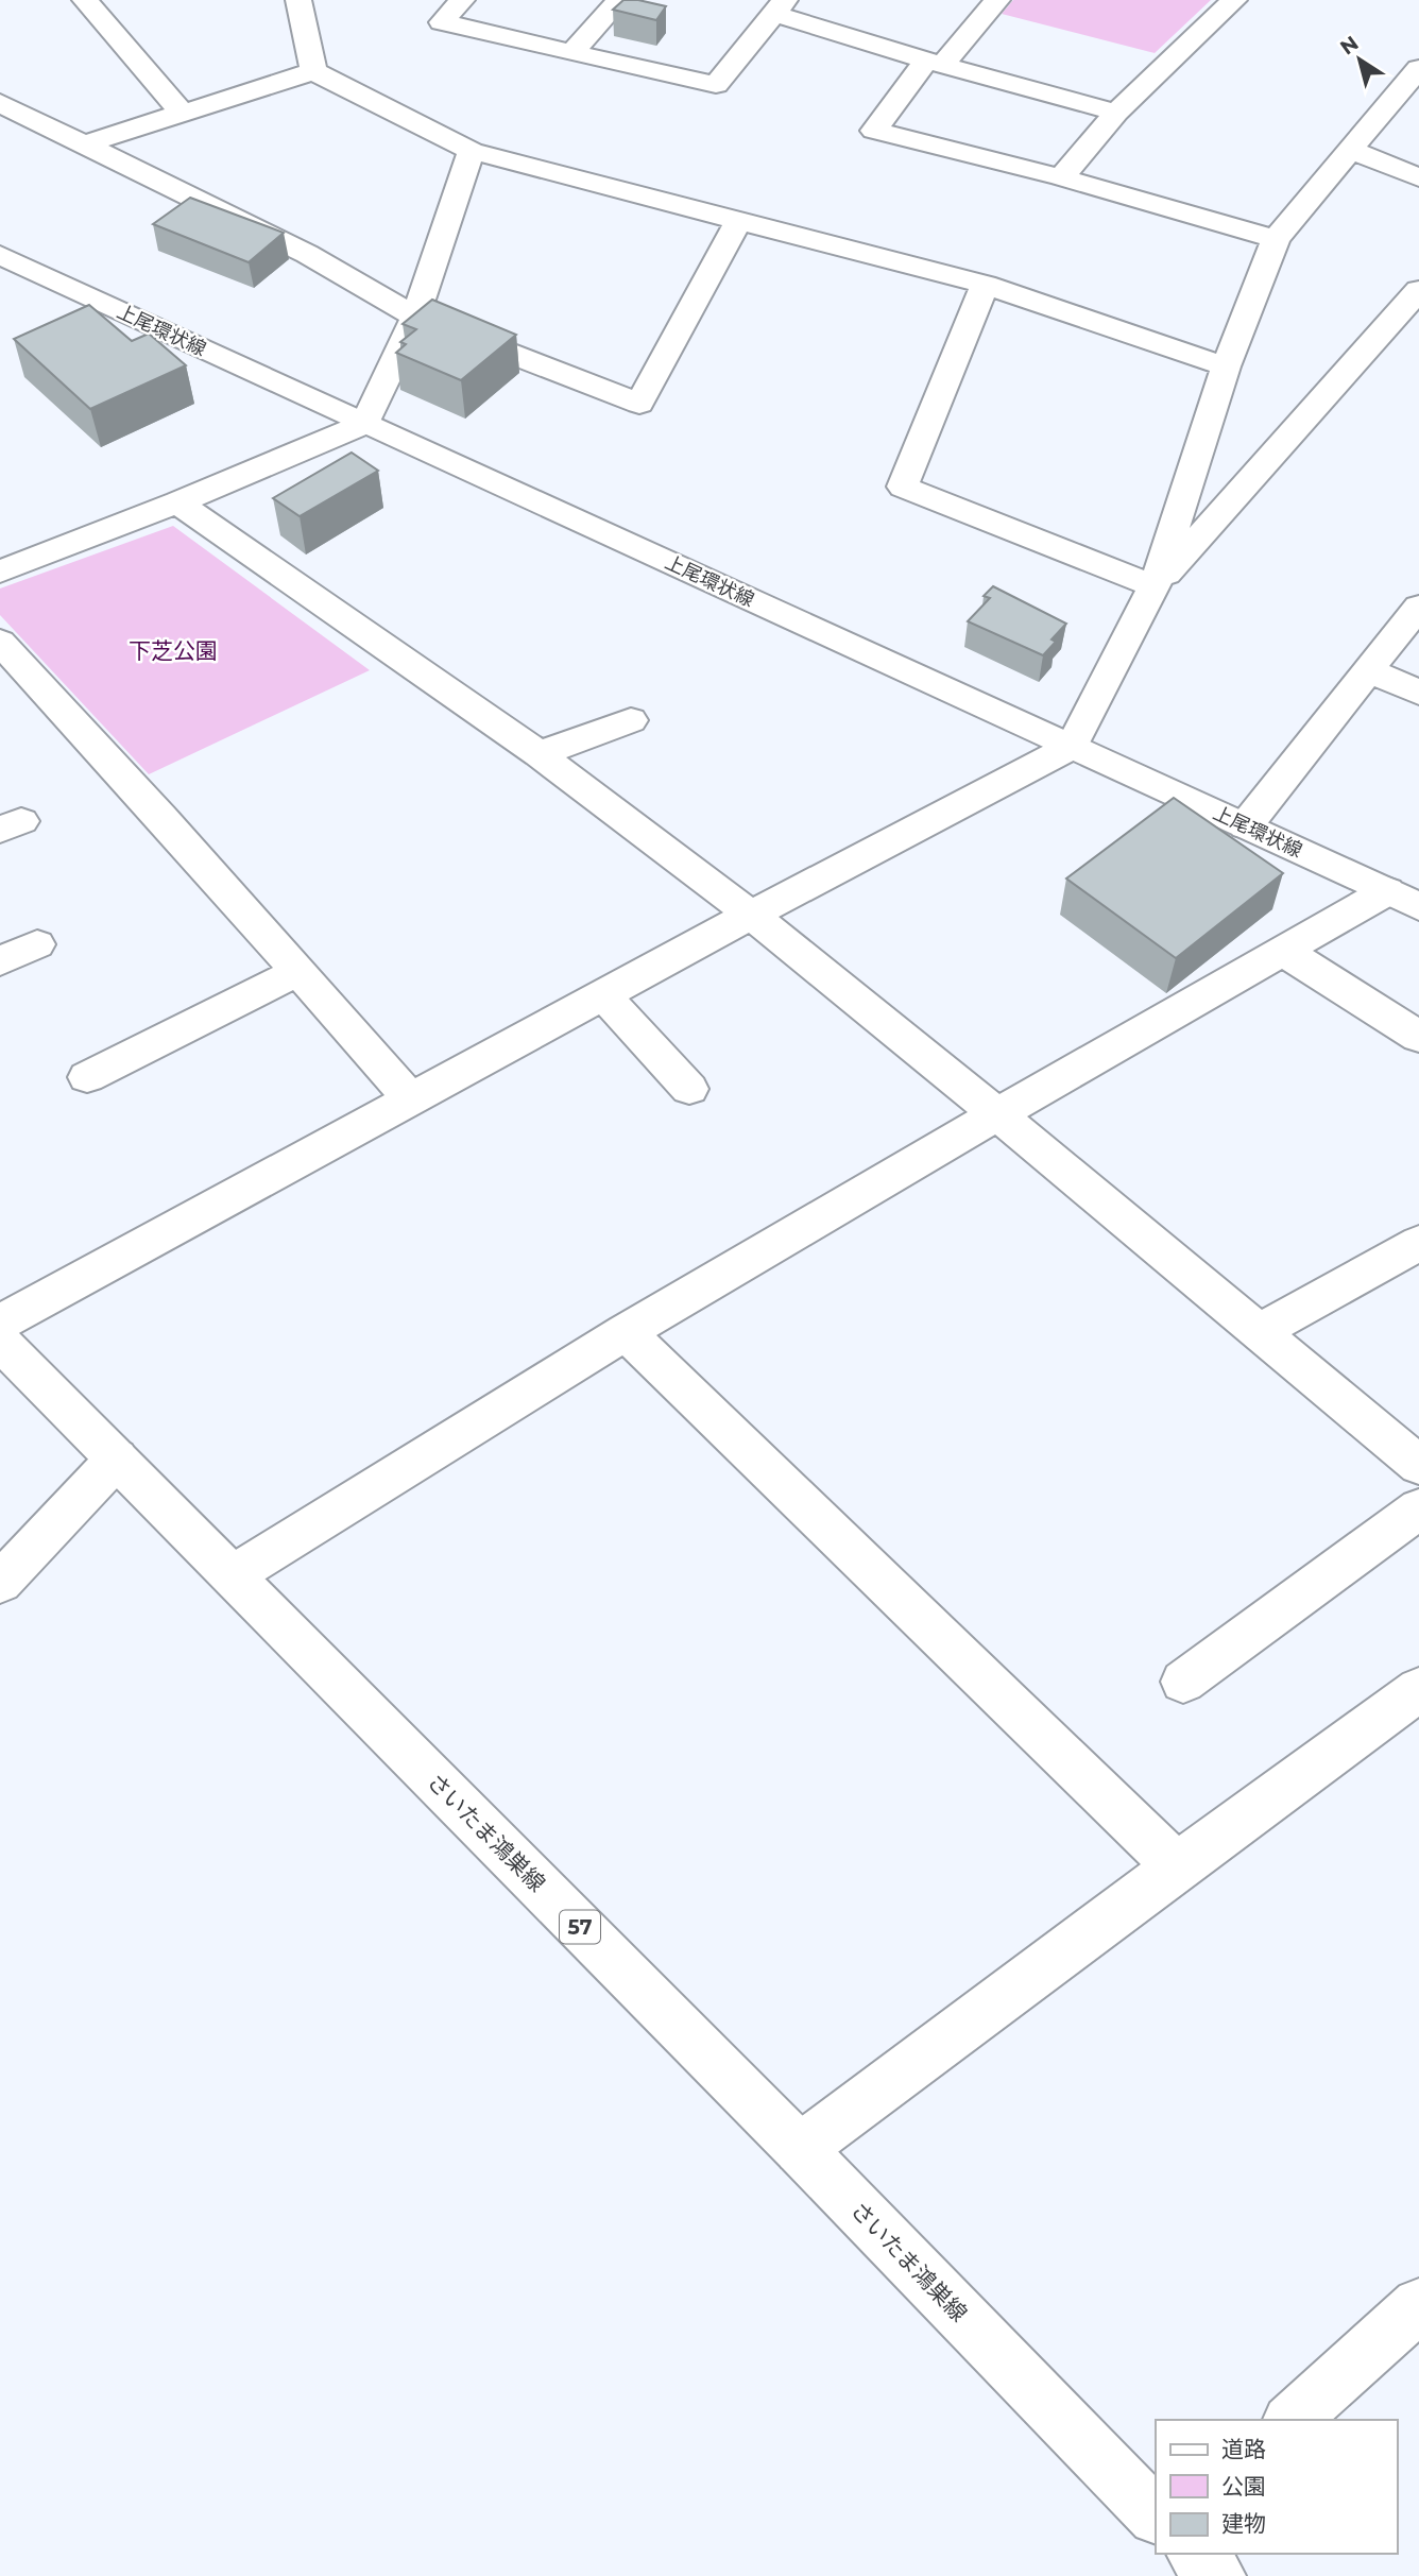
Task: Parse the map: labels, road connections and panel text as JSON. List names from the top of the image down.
{
  "streets": {
    "street": ["上尾環状線", "さいたま鴻巣線", "57"]
  },
  "parks": ["下芝公園"],
  "legend": ["道路", "公園", "建物"],
  "north": "top left"
}
